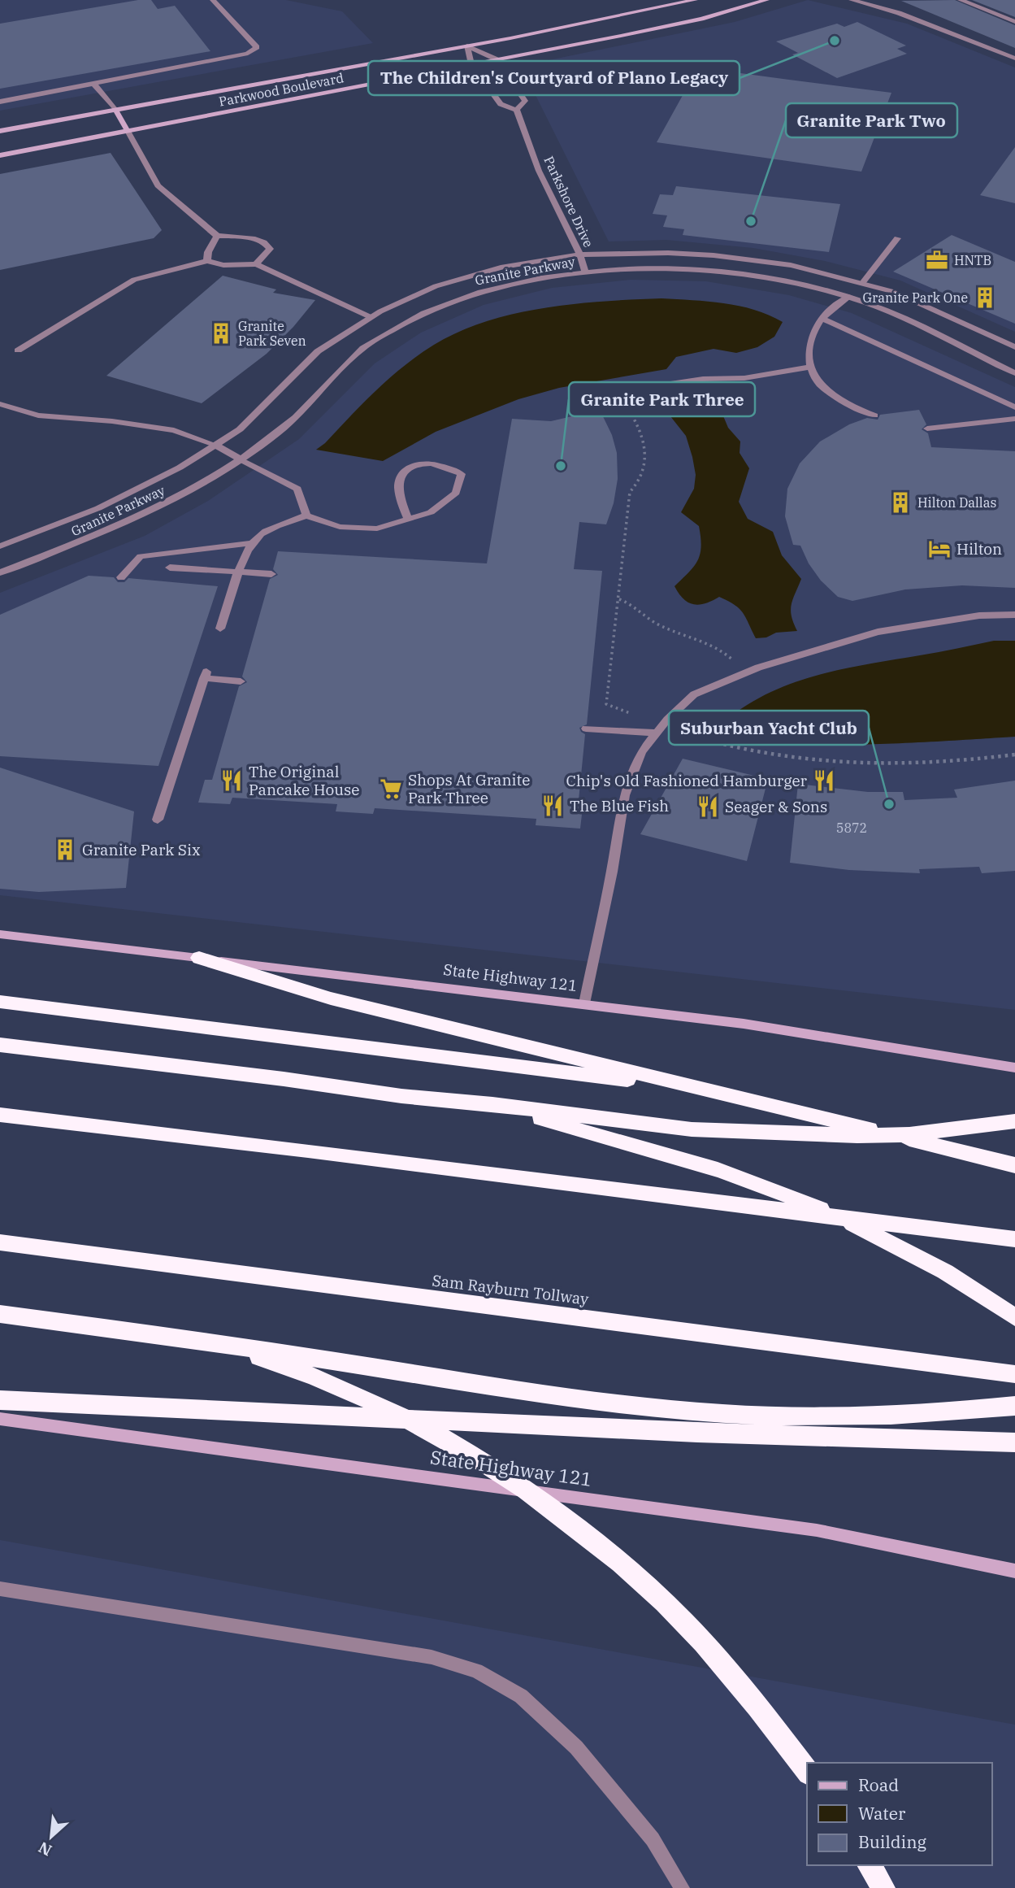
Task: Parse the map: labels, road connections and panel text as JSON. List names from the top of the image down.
{
  "streets": {
    "highway": ["Sam Rayburn Tollway"],
    "main road": ["Parkwood Boulevard", "State Highway 121"],
    "street": ["Parkshore Drive", "Granite Parkway"]
  },
  "crossings": [
    ["Parkwood Boulevard", "Parkshore Drive"],
    ["Parkshore Drive", "Granite Parkway"]
  ],
  "places": {
    "other": [
      "The Children's Courtyard of Plano Legacy",
      "Granite Park Two",
      "Granite Park Three",
      "Suburban Yacht Club"
    ],
    "office": ["HNTB"],
    "building": [
      "Granite Park One",
      "Granite Park Seven",
      "Hilton Dallas",
      "Granite Park Six"
    ],
    "hotel": ["Hilton"],
    "restaurant": [
      "The Original Pancake House",
      "Chip's Old Fashioned Hamburger",
      "The Blue Fish",
      "Seager & Sons"
    ],
    "supermarket": ["Shops At Granite Park Three"]
  },
  "house_numbers": ["5872"],
  "legend": ["Road", "Water", "Building"],
  "north": "bottom left"
}
